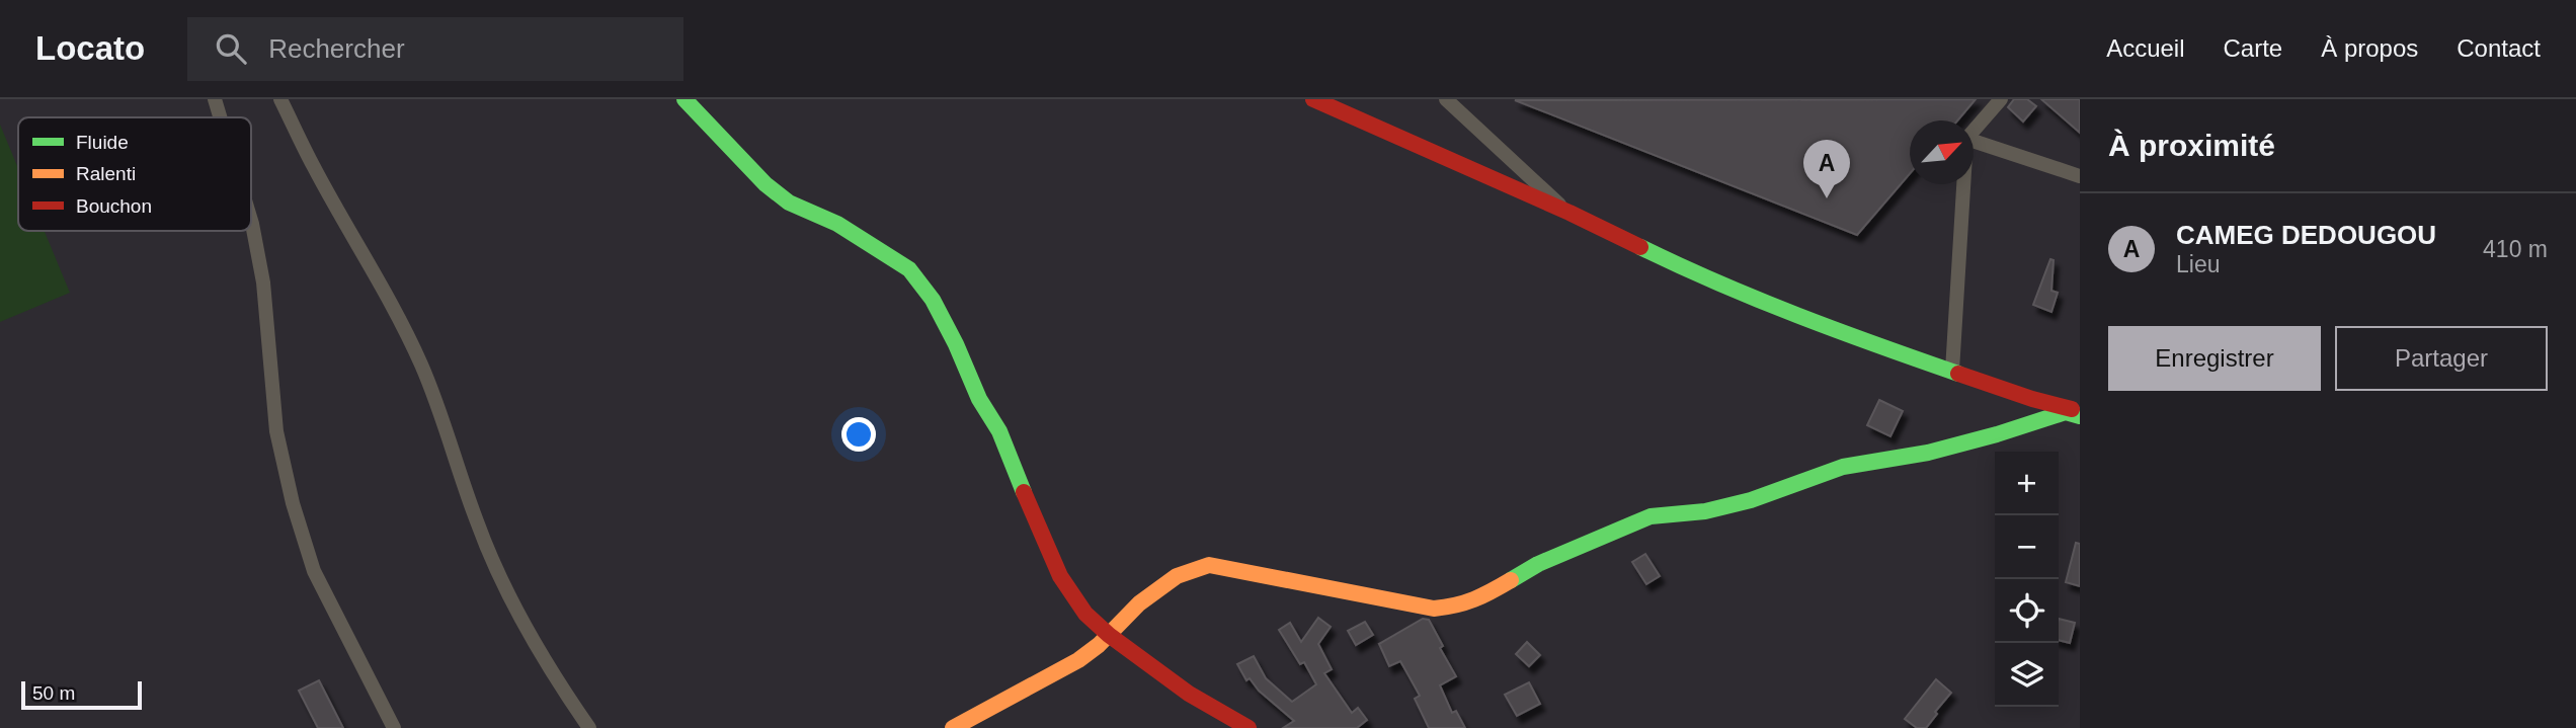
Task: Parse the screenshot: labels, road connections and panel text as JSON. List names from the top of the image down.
{
  "legend": ["Fluide", "Ralenti", "Bouchon"],
  "scale_bar": "50 m",
  "north": "top right",
  "page": {
    "header": "Locato",
    "search": "Rechercher",
    "nav": [
      "Accueil",
      "Carte",
      "À propos",
      "Contact"
    ],
    "heading": "À proximité",
    "pins": "A",
    "list": [
      {
        "mark": "A",
        "name": "CAMEG DEDOUGOU",
        "note": "Lieu",
        "value": "410 m"
      }
    ],
    "buttons": ["Enregistrer", "Partager"],
    "map_buttons": ["+", "−"],
    "scale": "50 m"
  }
}
